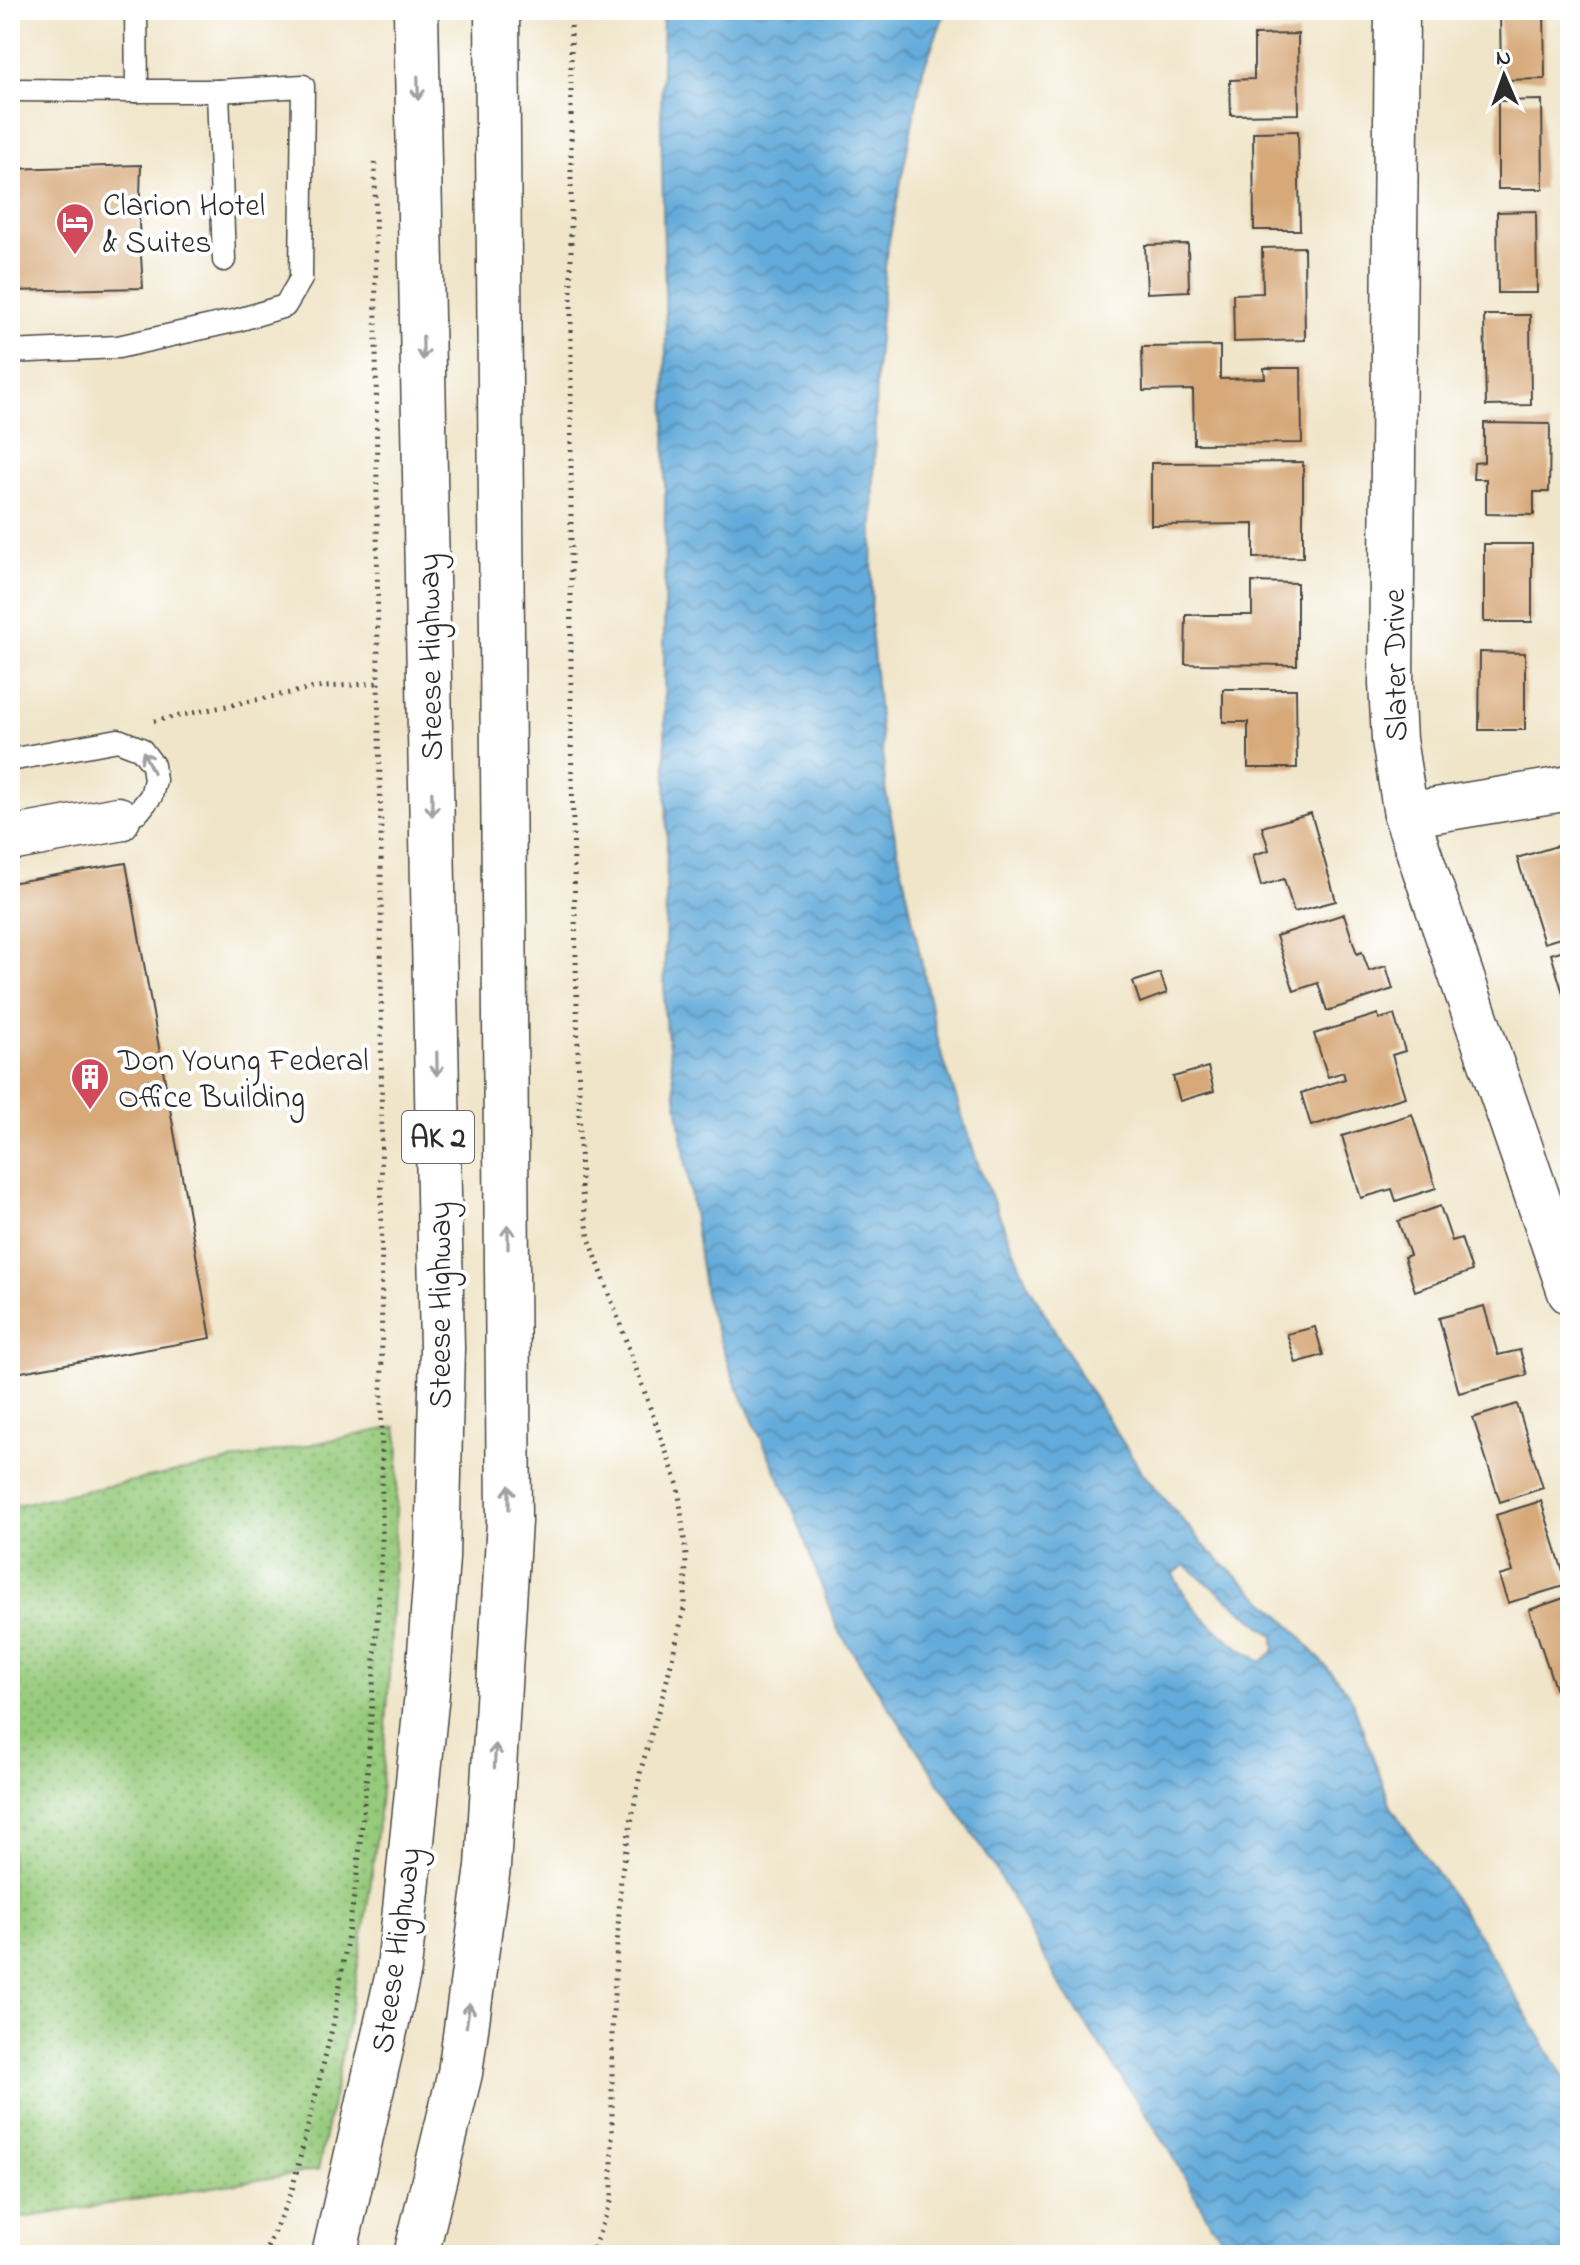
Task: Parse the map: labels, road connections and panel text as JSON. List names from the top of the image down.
{
  "streets": {
    "main road": ["Steese Highway", "Slater Drive", "AK 2"]
  },
  "places": {
    "hotel": ["Clarion Hotel & Suites"],
    "building": ["Don Young Federal Office Building"]
  },
  "north": "top"
}
